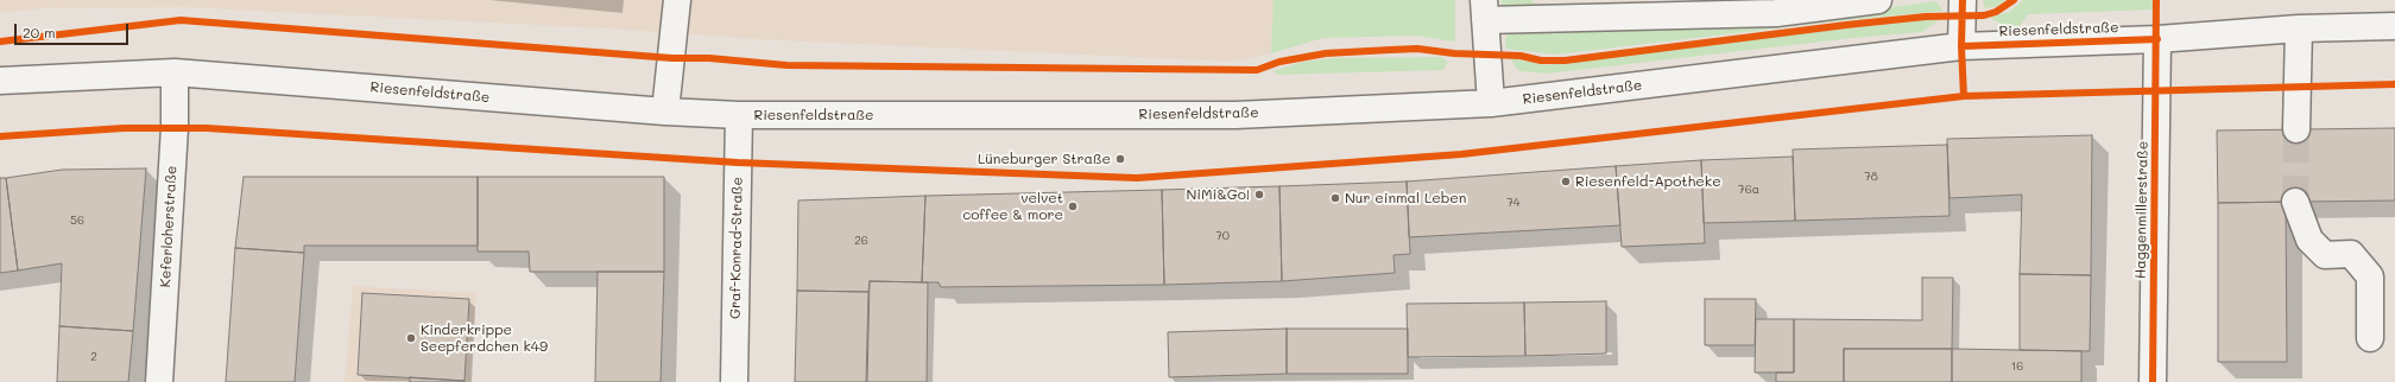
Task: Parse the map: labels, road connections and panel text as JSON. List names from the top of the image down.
{
  "streets": {
    "street": [
      "Riesenfeldstraße",
      "Haggenmillerstraße",
      "Keferloherstraße",
      "Graf-Konrad-Straße"
    ]
  },
  "crossings": [
    ["Riesenfeldstraße", "Haggenmillerstraße"],
    ["Riesenfeldstraße", "Keferloherstraße"],
    ["Riesenfeldstraße", "Graf-Konrad-Straße"]
  ],
  "places": [
    "Lüneburger Straße",
    "Riesenfeld-Apotheke",
    "NiMi&Go!",
    "Nur einmal Leben",
    "velvet coffee & more",
    "Kinderkrippe Seepferdchen k49"
  ],
  "house_numbers": [
    "78",
    "76a",
    "74",
    "56",
    "70",
    "26",
    "2",
    "16"
  ],
  "scale_bar": "20 m"
}
